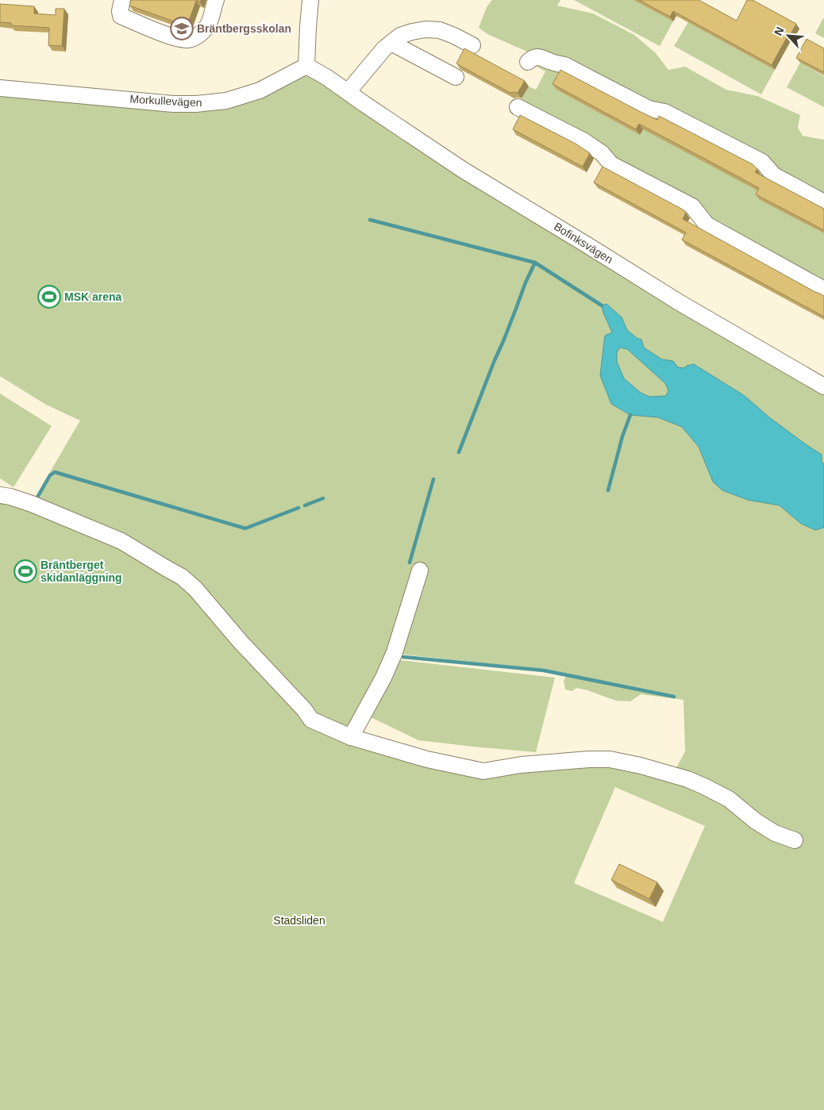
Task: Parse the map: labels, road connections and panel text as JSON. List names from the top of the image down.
{
  "streets": {
    "street": ["Morkullevägen", "Bofinksvägen"]
  },
  "crossings": [
    ["Morkullevägen", "Bofinksvägen"]
  ],
  "parks": ["Stadsliden"],
  "places": {
    "school or university": ["Bräntbergsskolan"],
    "sports": ["MSK arena", "Bräntberget skidanläggning"]
  },
  "north": "top left"
}
